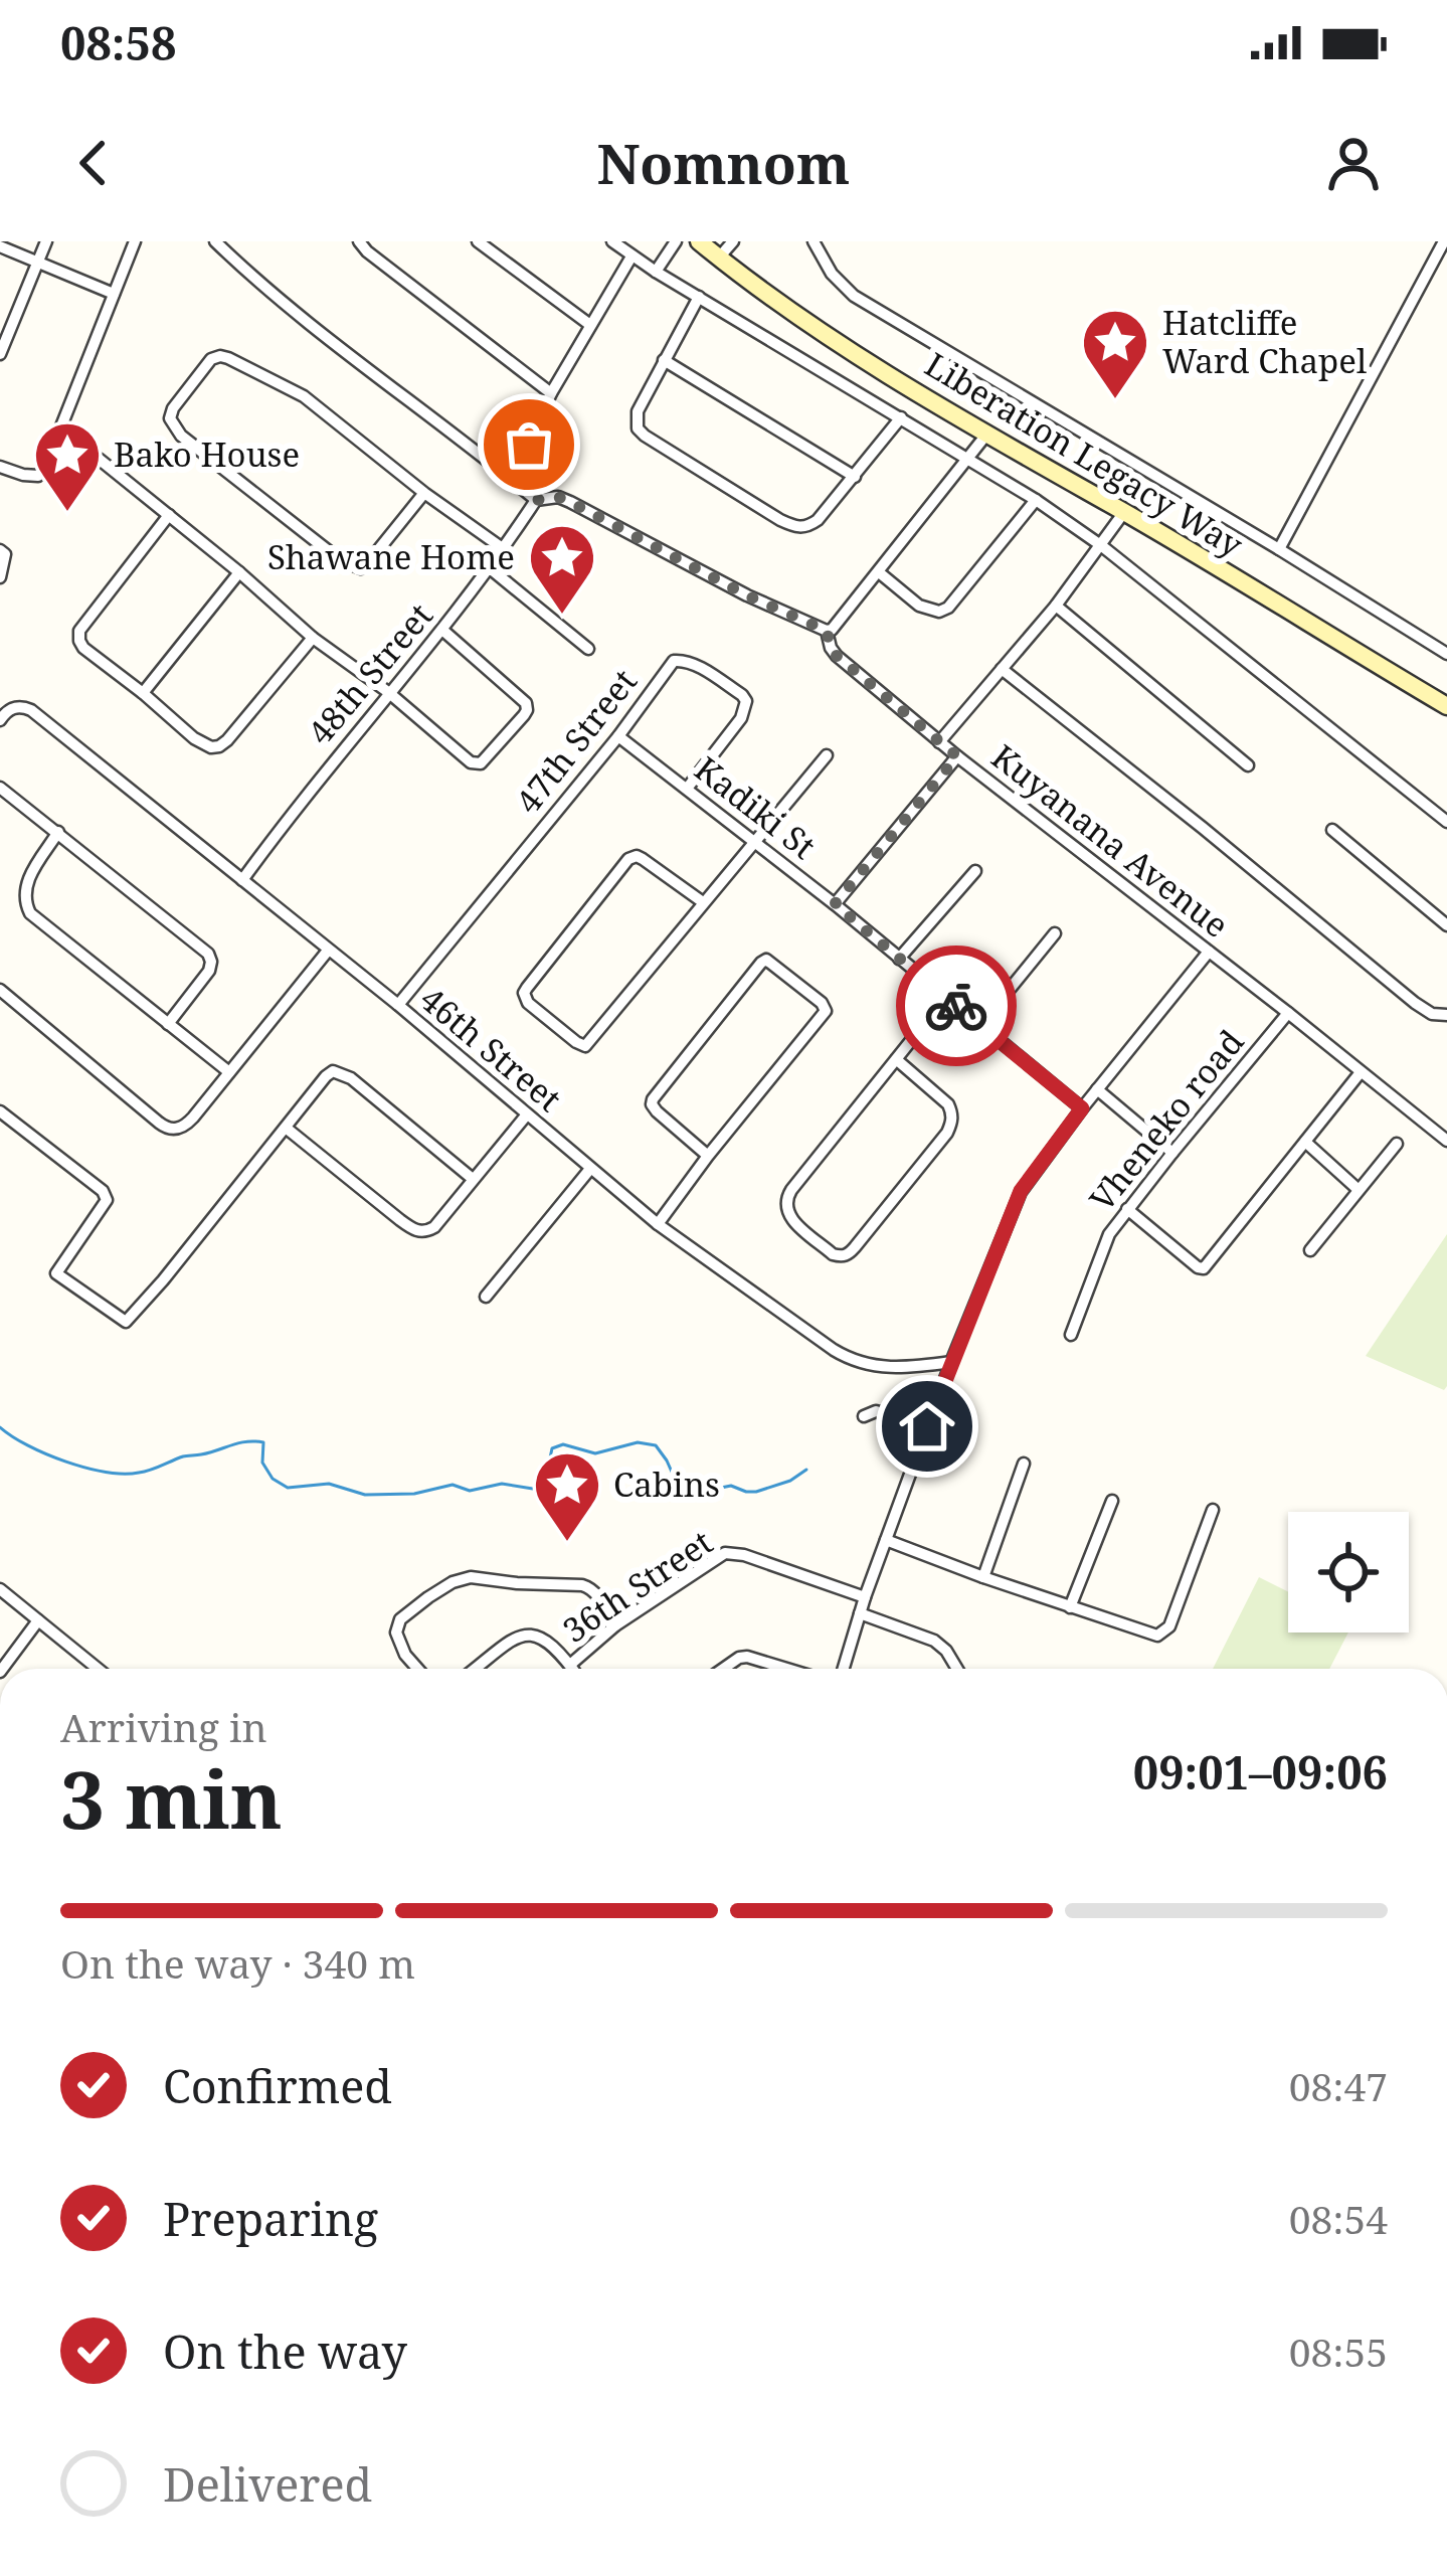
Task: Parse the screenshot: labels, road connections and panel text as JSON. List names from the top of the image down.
{
  "streets": {
    "main road": ["Liberation Legacy Way"],
    "street": [
      "48th Street",
      "47th Street",
      "Kadiki St",
      "Kuyanana Avenue",
      "46th Street",
      "Vheneko road",
      "36th Street"
    ]
  },
  "crossings": [
    ["48th Street", "Kuyanana Avenue"],
    ["48th Street", "46th Street"],
    ["47th Street", "Kadiki St"],
    ["47th Street", "46th Street"],
    ["Kuyanana Avenue", "Vheneko road"]
  ],
  "places": {
    "place": [
      "Hatcliffe Ward Chapel",
      "Bako House",
      "Shawane Home",
      "Cabins"
    ]
  },
  "page": {
    "status": "08:58",
    "header": "Nomnom",
    "heading": ["3 min", "Arriving in", "09:01–09:06"],
    "bar": "On the way · 340 m",
    "list": [
      ["Confirmed", "08:47"],
      ["Preparing", "08:54"],
      ["On the way", "08:55"],
      "Delivered"
    ]
  }
}
